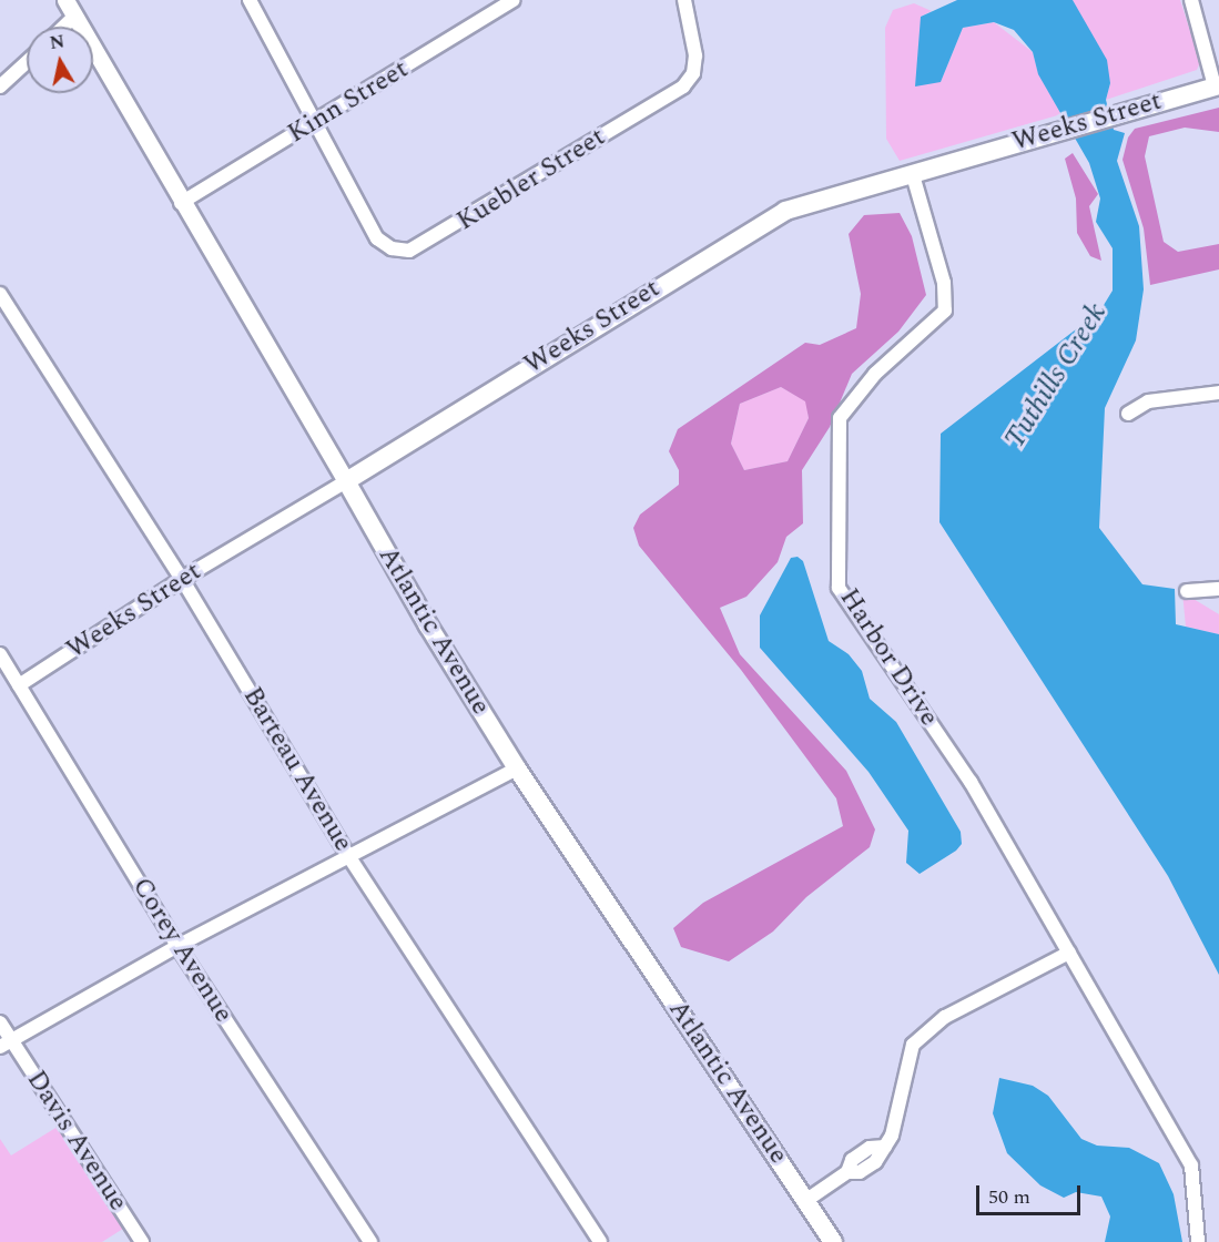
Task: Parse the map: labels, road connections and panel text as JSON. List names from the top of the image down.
{
  "streets": {
    "main road": ["Weeks Street", "Atlantic Avenue"],
    "street": [
      "Kinn Street",
      "Kuebler Street",
      "Harbor Drive",
      "Barteau Avenue",
      "Corey Avenue",
      "Davis Avenue"
    ]
  },
  "crossings": [
    ["Kinn Street", "Kuebler Street"],
    ["Kinn Street", "Atlantic Avenue"],
    ["Weeks Street", "Atlantic Avenue"],
    ["Weeks Street", "Harbor Drive"],
    ["Weeks Street", "Barteau Avenue"],
    ["Weeks Street", "Corey Avenue"]
  ],
  "water": ["Tuthills Creek"],
  "scale_bar": "50 m",
  "north": "top"
}
